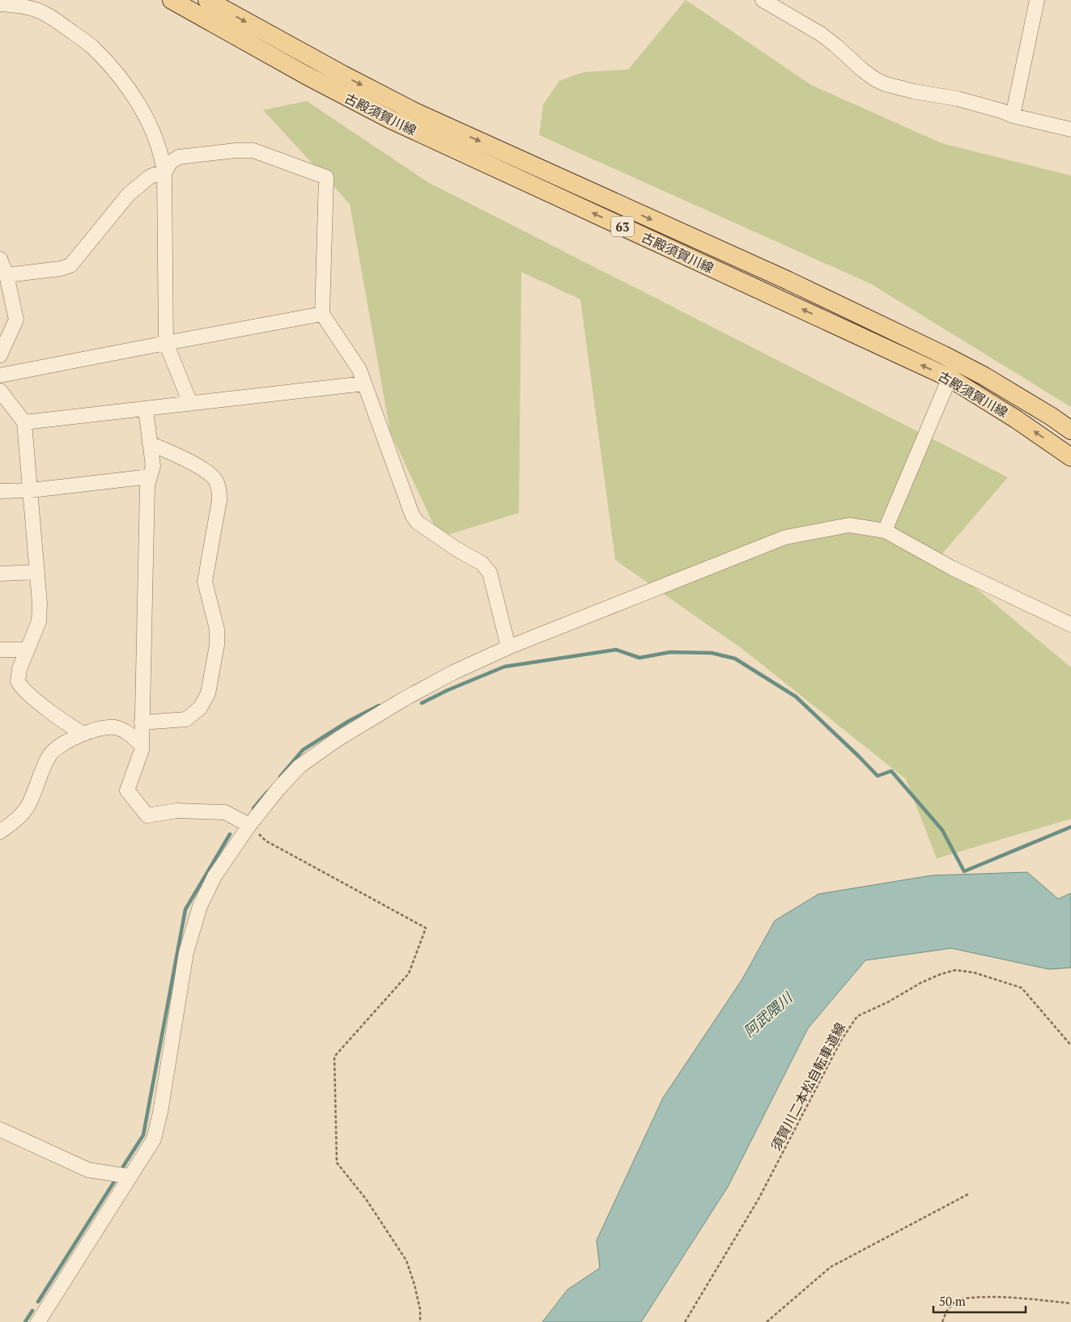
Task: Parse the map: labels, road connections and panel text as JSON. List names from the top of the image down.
{
  "streets": {
    "main road": ["古殿須賀川線", "63"],
    "path": ["須賀川二本松自転車道線"]
  },
  "water": ["阿武隈川"],
  "scale_bar": "50 m"
}
